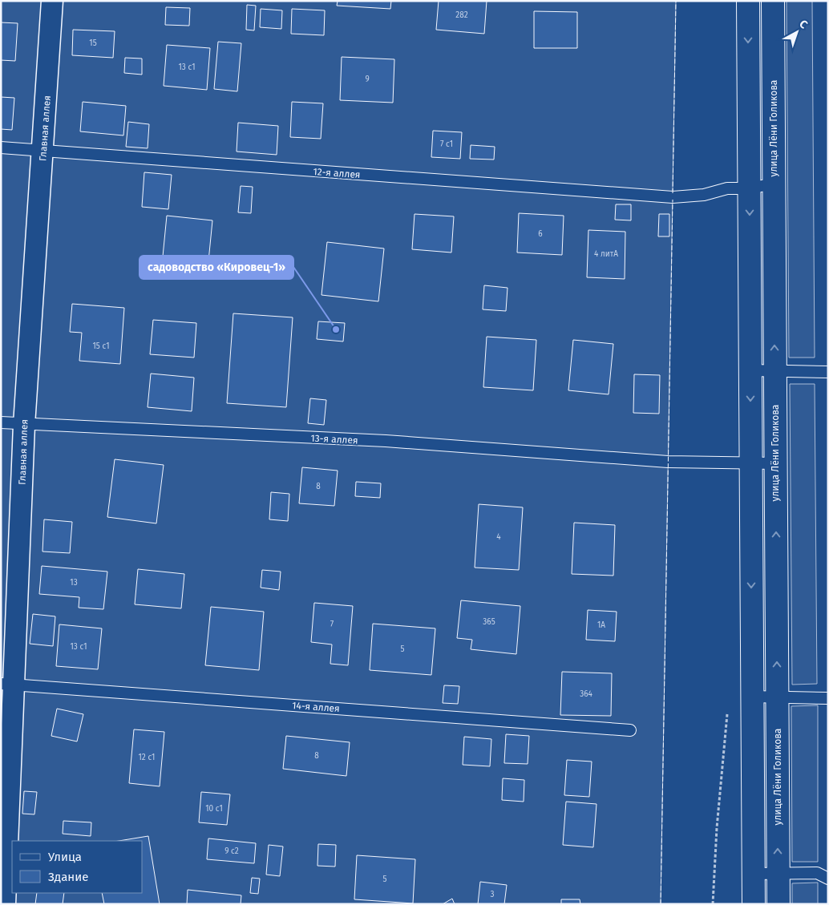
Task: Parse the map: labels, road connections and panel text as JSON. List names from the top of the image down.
{
  "streets": {
    "street": ["Главная аллея", "улица Лёни Голикова"],
    "lane": ["12-я аллея", "13-я аллея", "14-я аллея"]
  },
  "crossings": [
    ["Главная аллея", "12-я аллея"],
    ["Главная аллея", "13-я аллея"],
    ["Главная аллея", "14-я аллея"],
    ["улица Лёни Голикова", "12-я аллея"],
    ["улица Лёни Голикова", "13-я аллея"]
  ],
  "places": ["садоводство «Кировец-1»"],
  "house_numbers": [
    "282",
    "15",
    "13 с1",
    "9",
    "7 с1",
    "6",
    "4 литА",
    "15 с1",
    "8",
    "4",
    "13",
    "365",
    "7",
    "1А",
    "13 с1",
    "5",
    "364",
    "8",
    "12 с1",
    "10 с1",
    "9 с2",
    "5",
    "3"
  ],
  "legend": ["Улица", "Здание"],
  "north": "top right"
}
